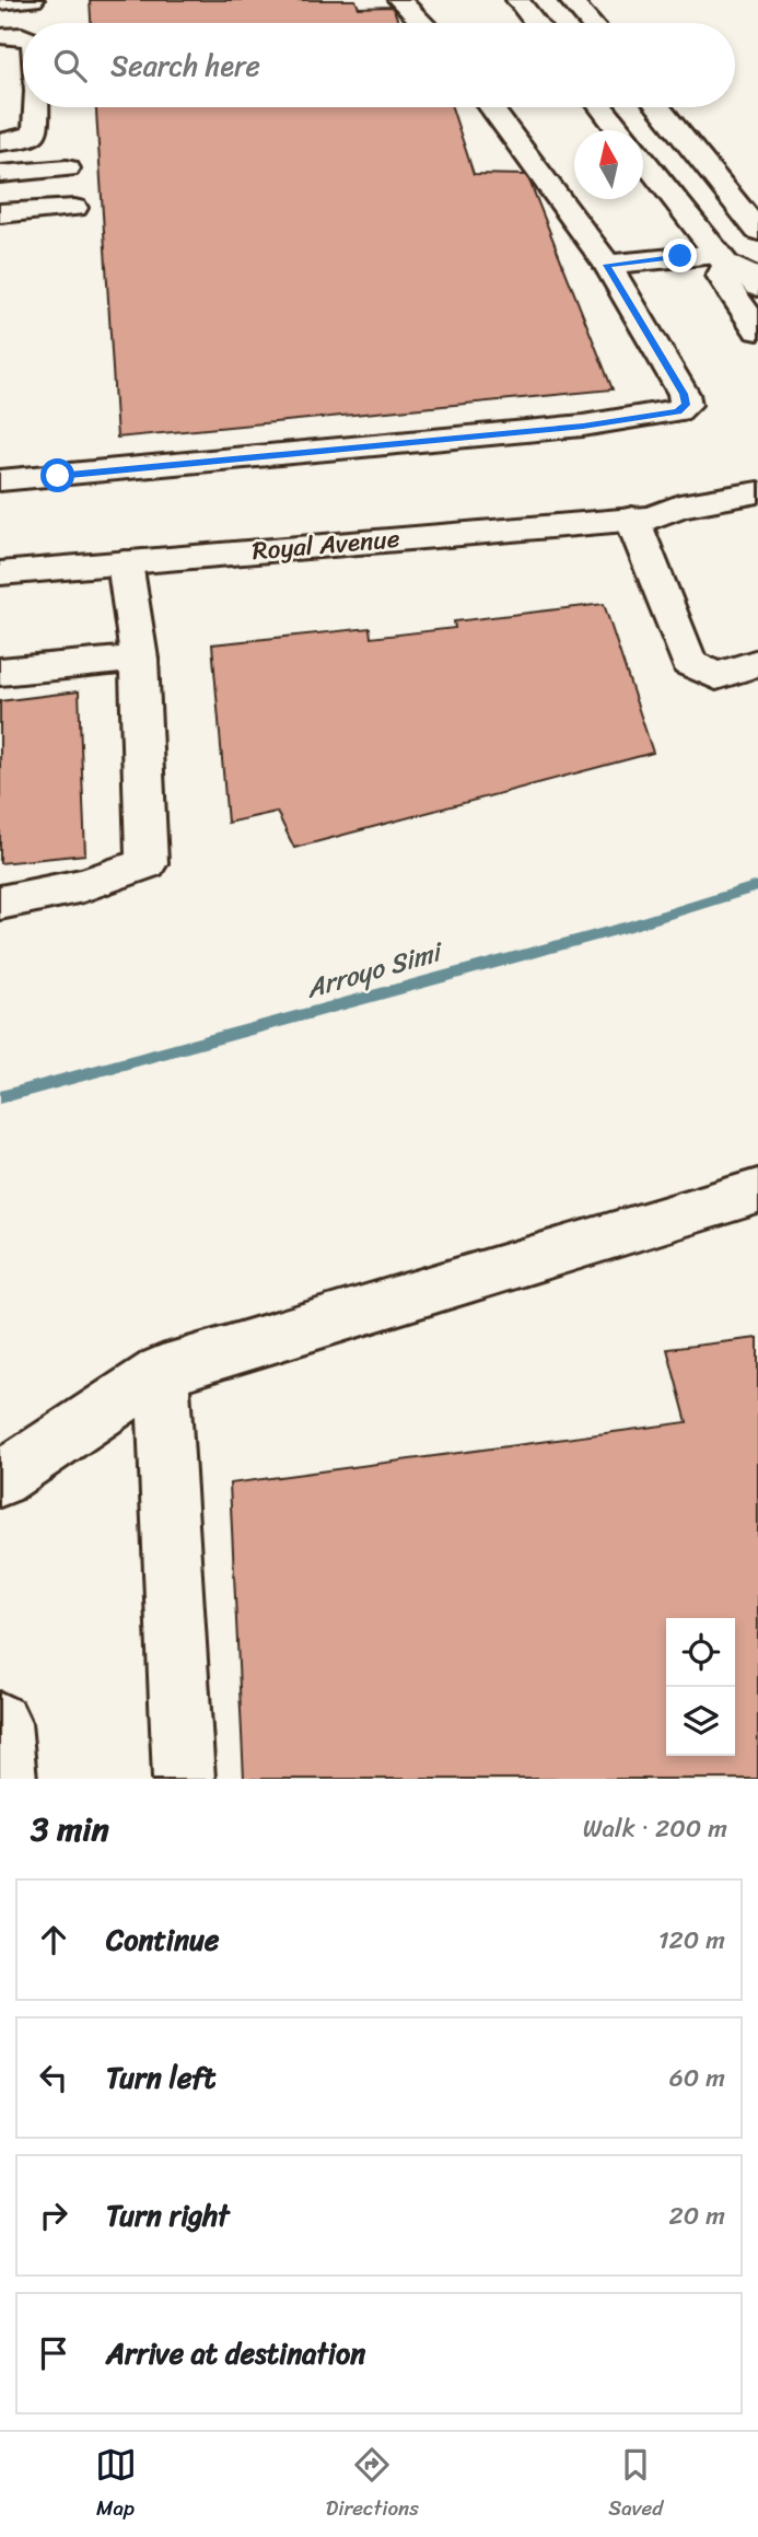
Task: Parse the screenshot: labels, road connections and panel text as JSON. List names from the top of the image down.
{
  "streets": {
    "main road": ["Royal Avenue"]
  },
  "water": ["Arroyo Simi"],
  "north": "top",
  "page": {
    "search": "Search here",
    "heading": ["3 min", "Walk · 200 m"],
    "list": [
      ["Continue", "120 m"],
      ["Turn left", "60 m"],
      ["Turn right", "20 m"],
      "Arrive at destination"
    ],
    "nav": ["Map", "Directions", "Saved"]
  }
}
